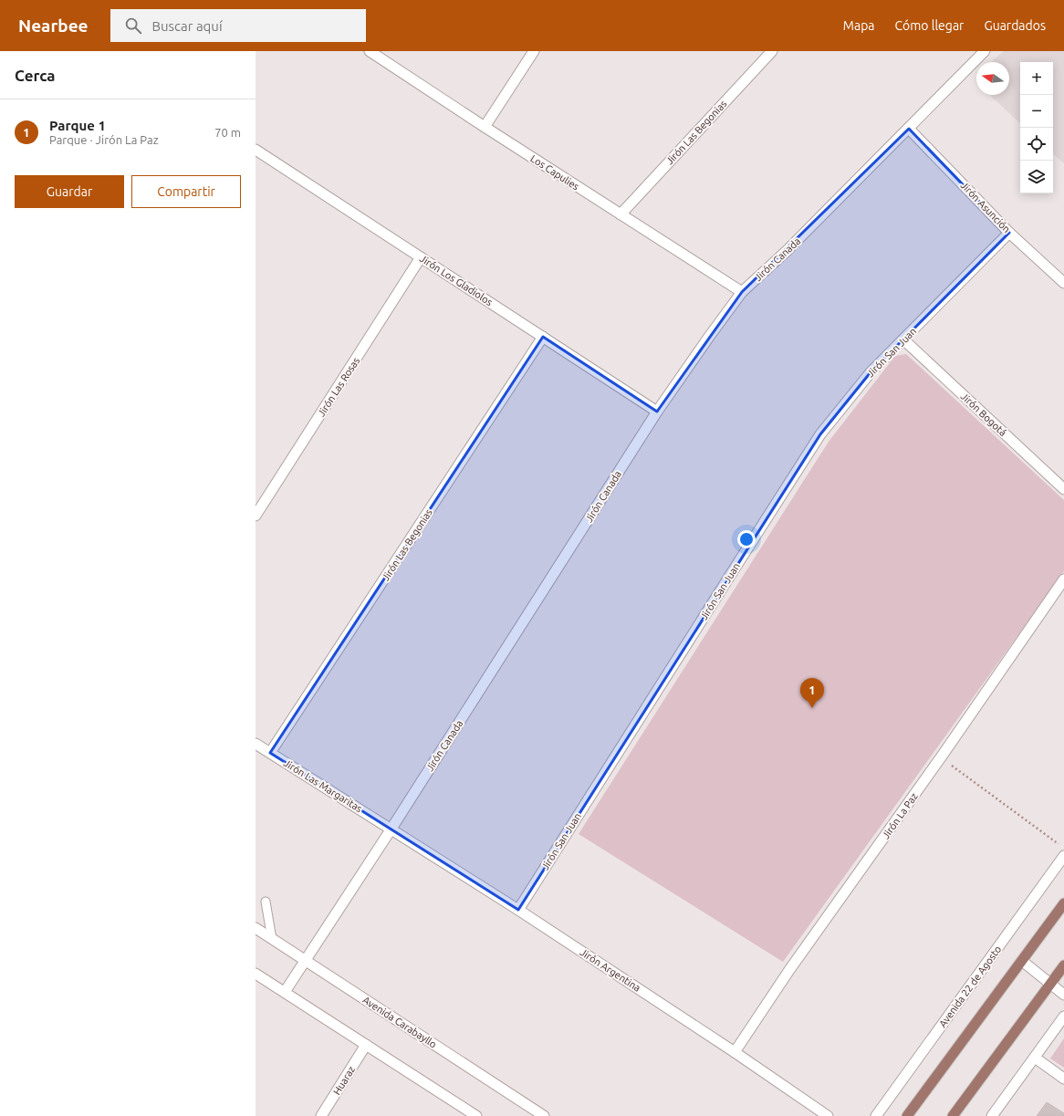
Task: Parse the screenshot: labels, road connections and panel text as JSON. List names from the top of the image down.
{
  "streets": {
    "street": [
      "Jirón Las Begonias",
      "Los Capulies",
      "Jirón Asunción",
      "Jirón Canada",
      "Jirón Los Gladiolos",
      "Jirón San Juan",
      "Jirón Las Rosas",
      "Jirón Bogotá",
      "Jirón Las Margaritas",
      "Jirón La Paz",
      "Jirón Argentina",
      "Avenida 22 de Agosto",
      "Avenida Carabayllo",
      "Huaraz"
    ]
  },
  "crossings": [
    ["Jirón Las Begonias", "Los Capulies"],
    ["Jirón Las Begonias", "Jirón Los Gladiolos"],
    ["Jirón Las Begonias", "Jirón Las Margaritas"],
    ["Los Capulies", "Jirón Canada"],
    ["Jirón Asunción", "Jirón Canada"],
    ["Jirón Asunción", "Jirón San Juan"],
    ["Jirón Canada", "Jirón Los Gladiolos"],
    ["Jirón Canada", "Jirón Las Margaritas"],
    ["Jirón Canada", "Jirón Argentina"],
    ["Jirón Canada", "Avenida Carabayllo"],
    ["Jirón Los Gladiolos", "Jirón Las Rosas"],
    ["Jirón San Juan", "Jirón Bogotá"],
    ["Jirón San Juan", "Jirón Argentina"],
    ["Jirón Las Margaritas", "Jirón Argentina"],
    ["Jirón La Paz", "Jirón Argentina"]
  ],
  "north": "left",
  "page": {
    "header": "Nearbee",
    "search": "Buscar aquí",
    "nav": ["Mapa", "Cómo llegar", "Guardados"],
    "heading": "Cerca",
    "map_buttons": ["+", "−"],
    "list": [
      {
        "mark": "1",
        "name": "Parque 1",
        "note": "Parque · Jirón La Paz",
        "value": "70 m"
      }
    ],
    "buttons": ["Guardar", "Compartir"],
    "pins": "1"
  }
}
